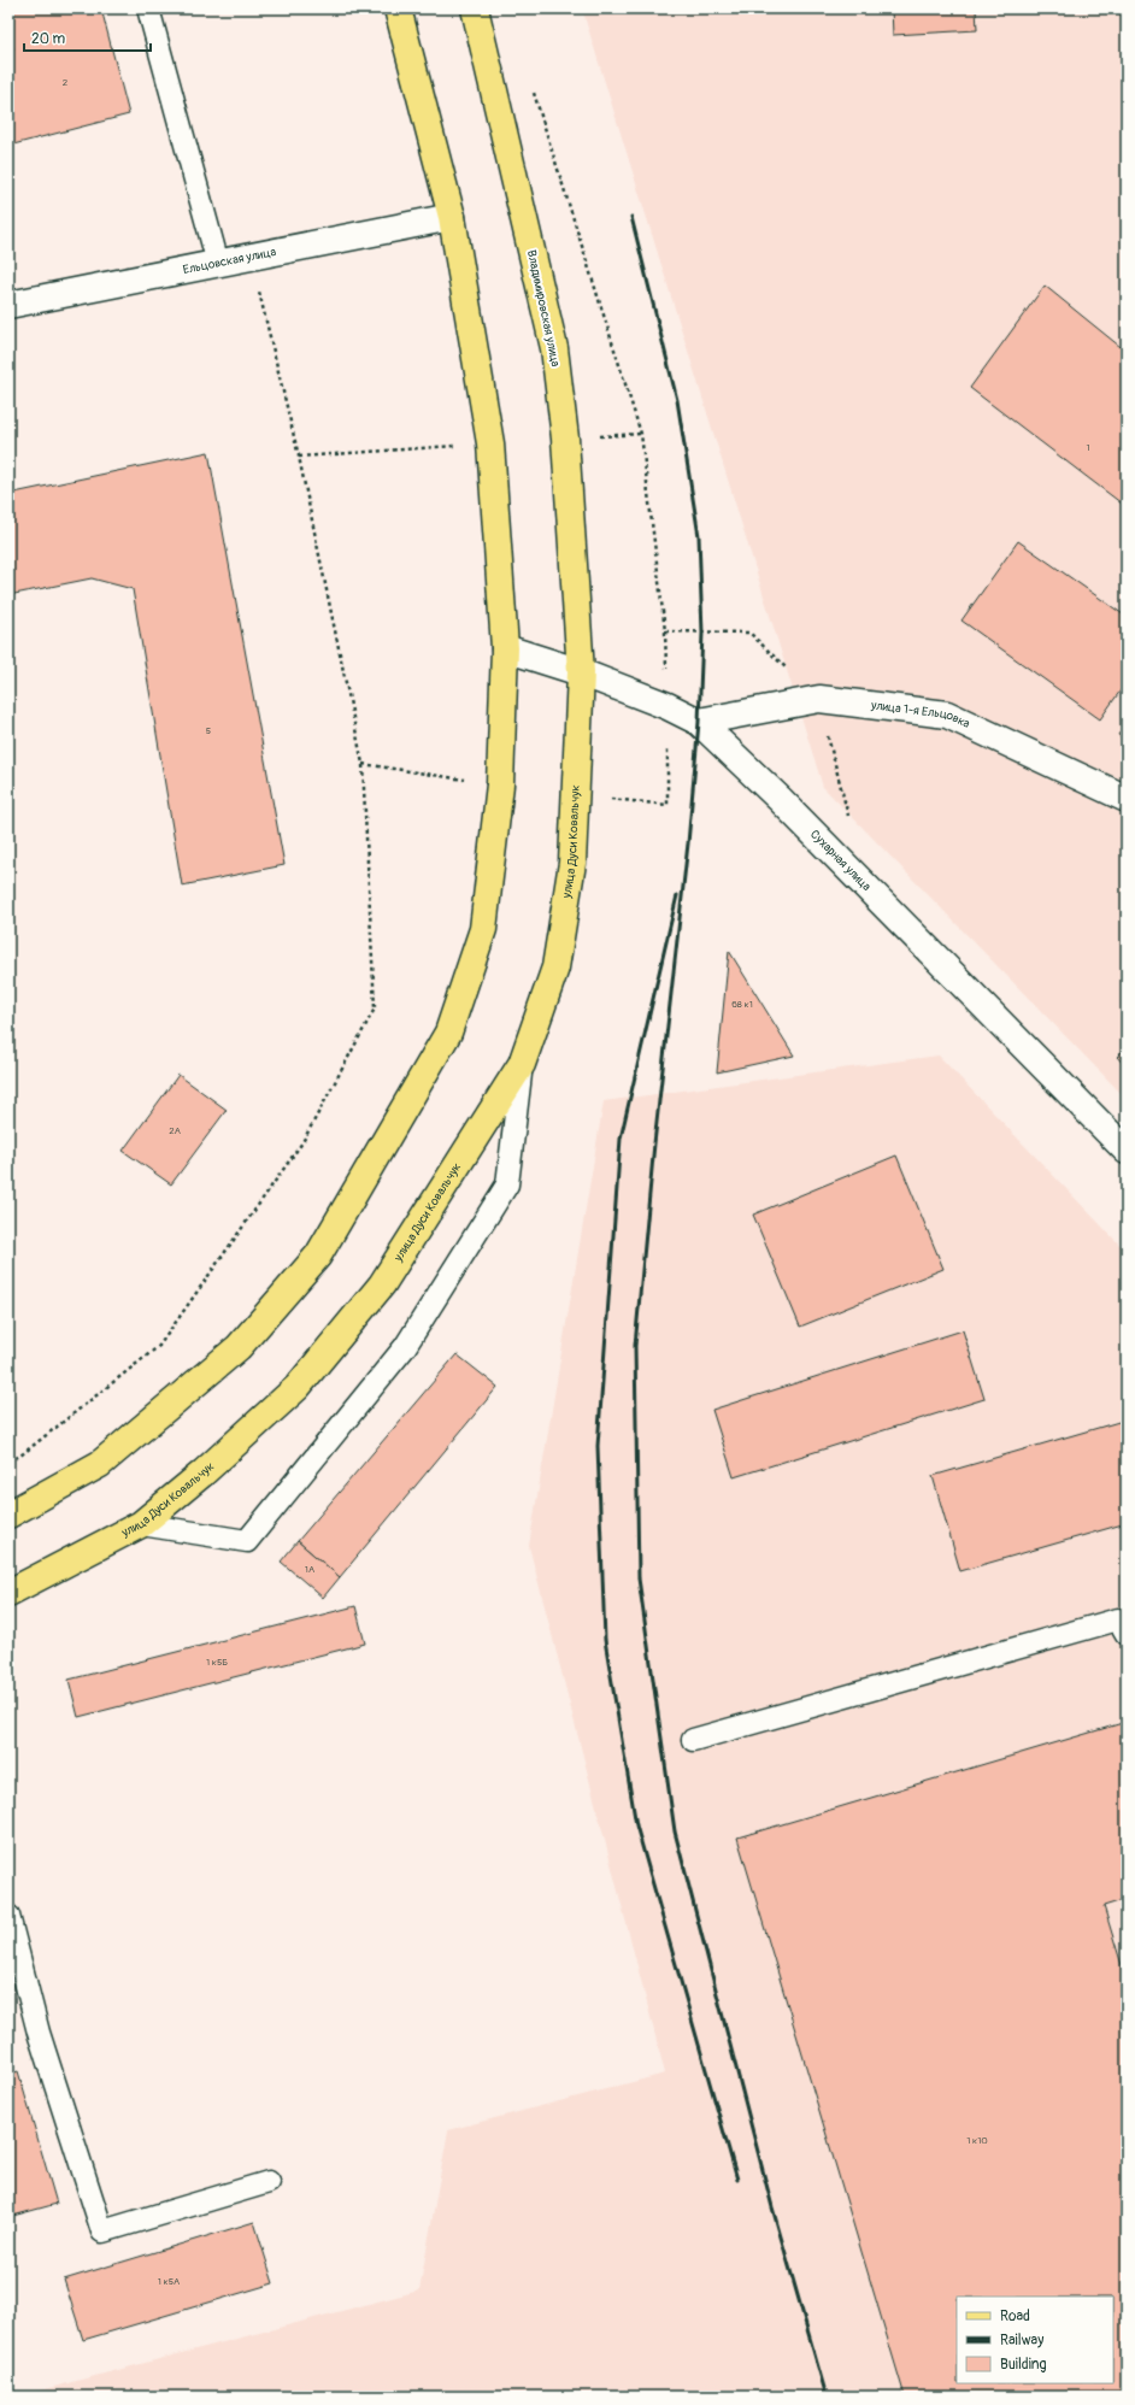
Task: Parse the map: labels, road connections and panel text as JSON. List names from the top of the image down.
{
  "streets": {
    "main road": ["Владимировская улица", "улица Дуси Ковальчук"],
    "street": ["Ельцовская улица", "улица 1-я Ельцовка", "Сухарная улица"]
  },
  "crossings": [
    ["Владимировская улица", "улица Дуси Ковальчук"],
    ["Владимировская улица", "Сухарная улица"],
    ["улица 1-я Ельцовка", "Сухарная улица"],
    ["улица Дуси Ковальчук", "Сухарная улица"]
  ],
  "house_numbers": [
    "2",
    "1",
    "5",
    "68 к1",
    "2А",
    "1А",
    "1 к5Б",
    "1 к10",
    "1 к5А"
  ],
  "legend": ["Road", "Railway", "Building"],
  "scale_bar": "20 m"
}
